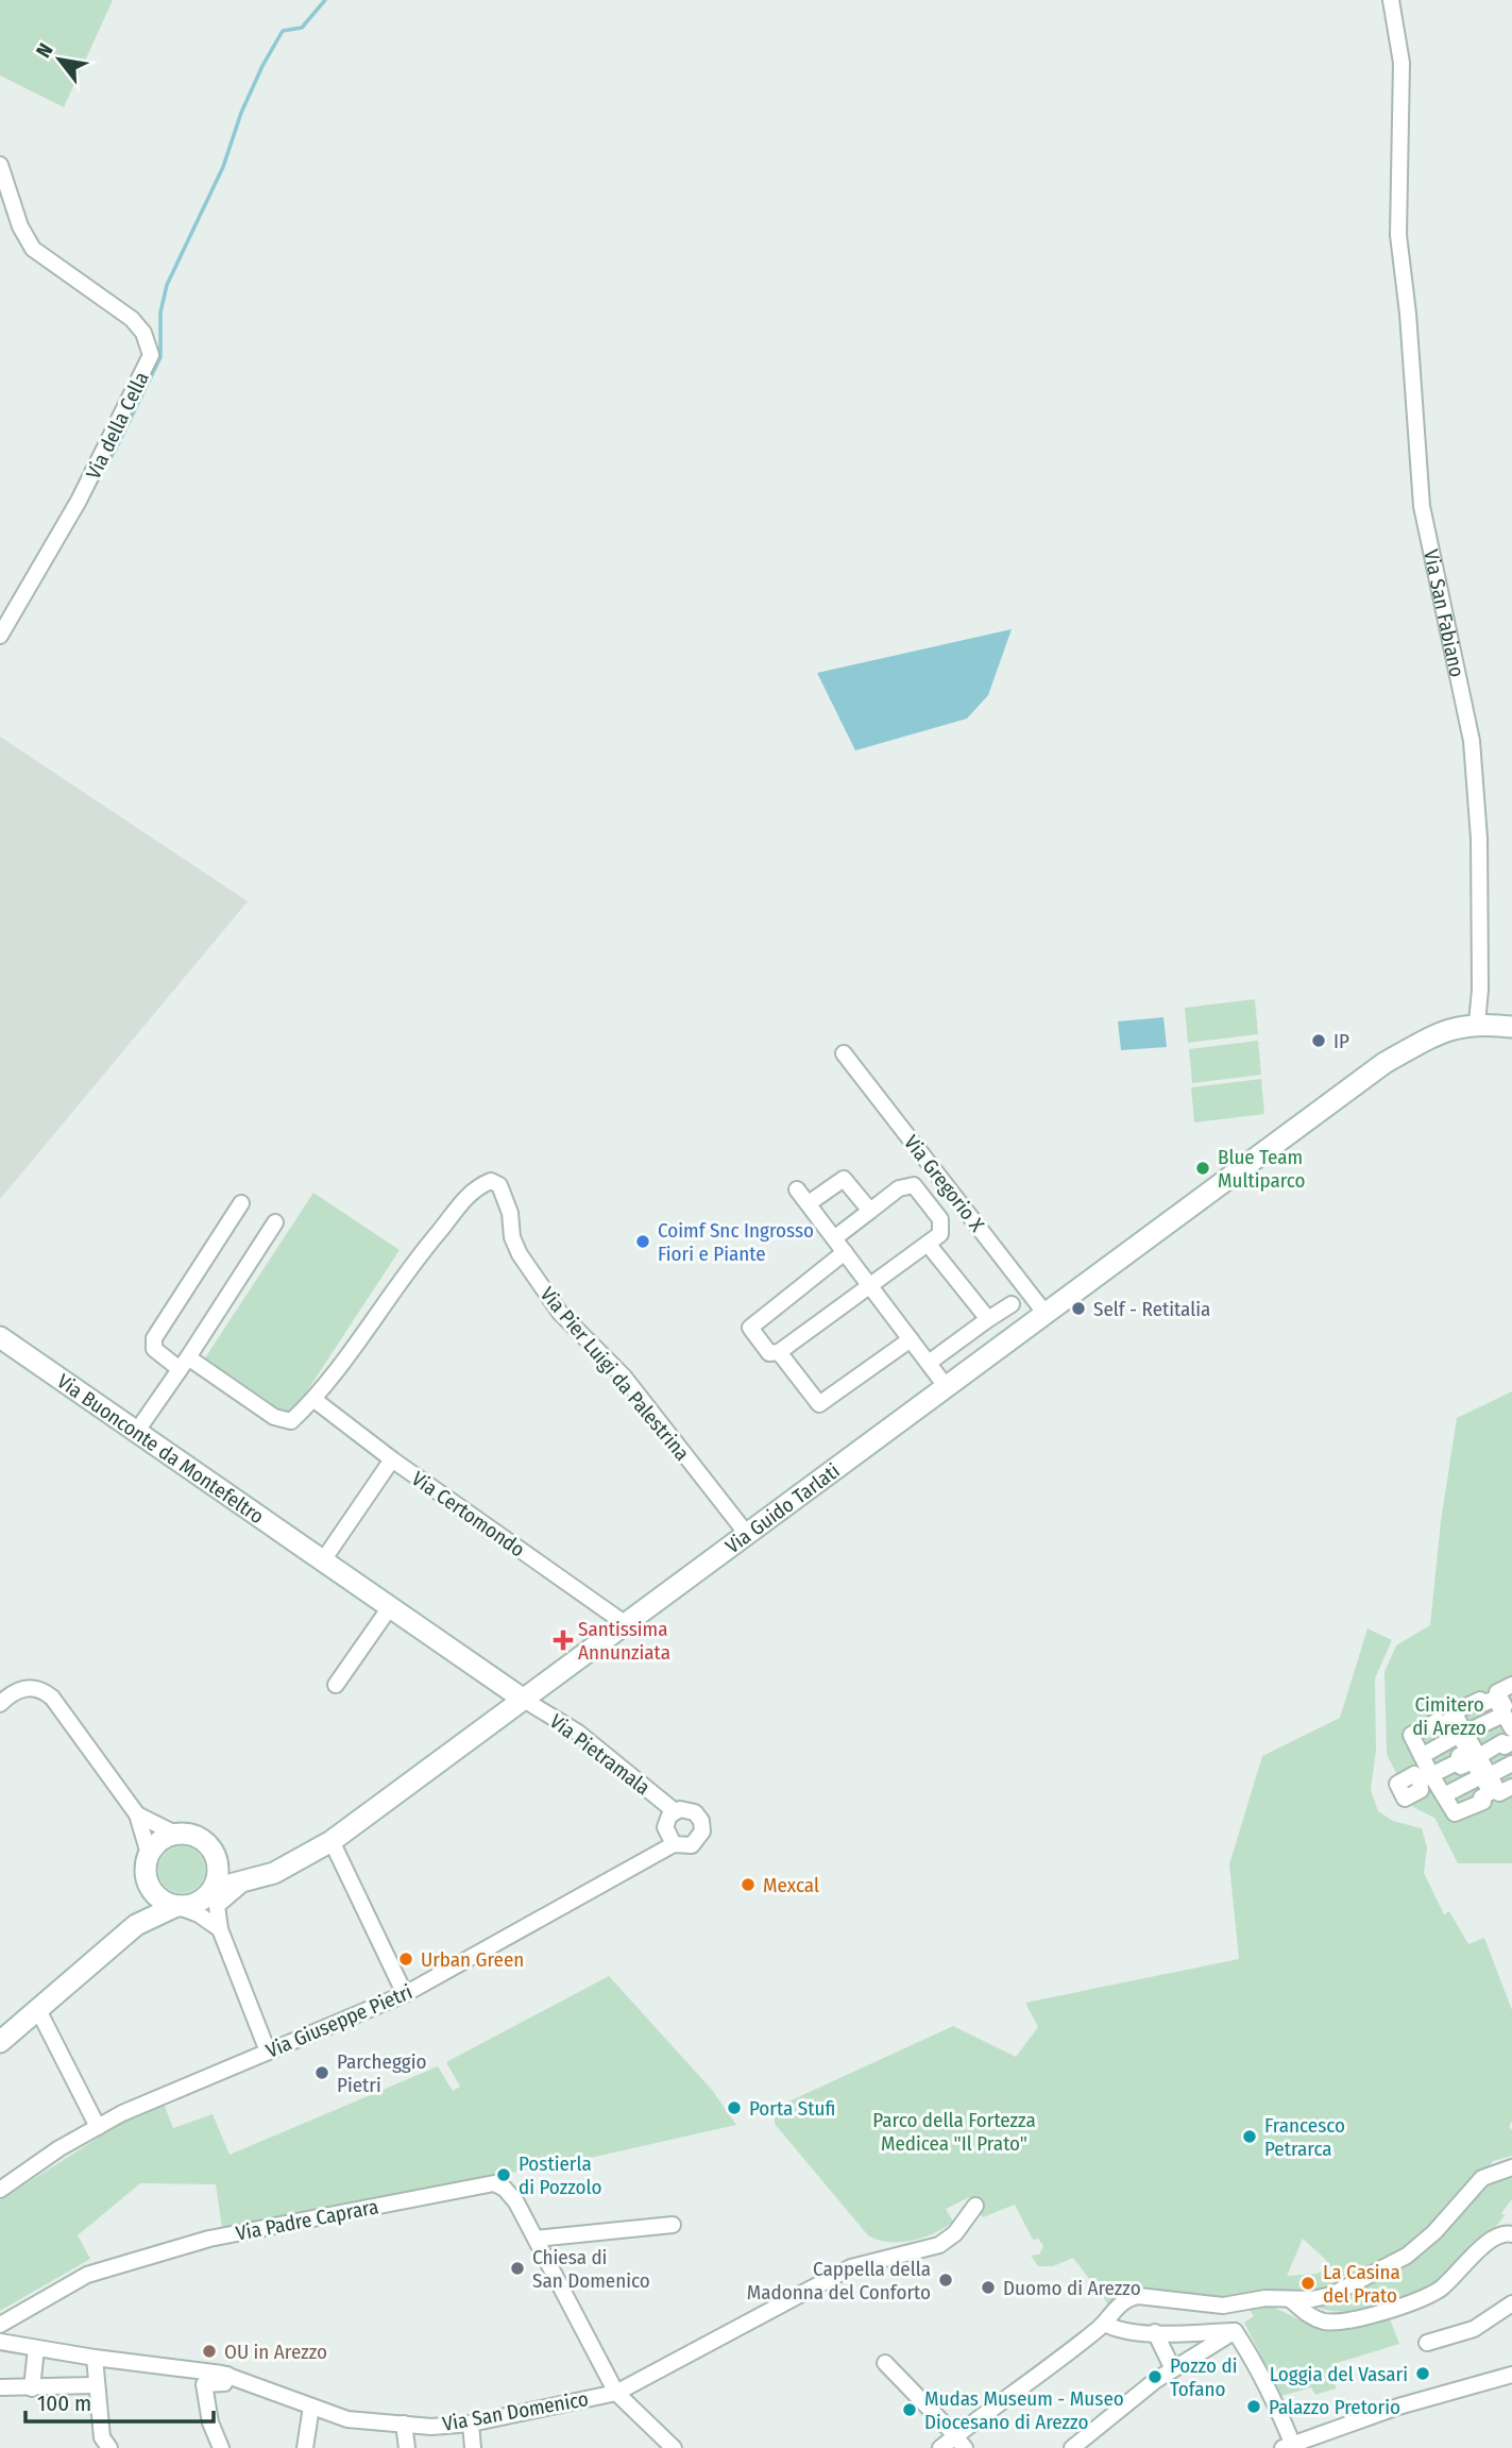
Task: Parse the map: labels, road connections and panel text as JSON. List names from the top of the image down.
{
  "streets": {
    "main road": ["Via Buonconte da Montefeltro", "Via Guido Tarlati"],
    "street": [
      "Via della Cella",
      "Via San Fabiano",
      "Via Gregorio X",
      "Via Pier Luigi da Palestrina",
      "Via Certomondo",
      "Via Pietramala",
      "Via Giuseppe Pietri",
      "Via Padre Caprara",
      "Via San Domenico"
    ]
  },
  "crossings": [
    ["Via Gregorio X", "Via Guido Tarlati"],
    ["Via Pier Luigi da Palestrina", "Via Guido Tarlati"],
    ["Via Pier Luigi da Palestrina", "Via Certomondo"],
    ["Via Buonconte da Montefeltro", "Via Guido Tarlati"],
    ["Via Buonconte da Montefeltro", "Via Pietramala"],
    ["Via Guido Tarlati", "Via Certomondo"],
    ["Via Guido Tarlati", "Via Pietramala"],
    ["Via Pietramala", "Via Giuseppe Pietri"],
    ["Via Padre Caprara", "Via San Domenico"]
  ],
  "parks": ["Cimitero di Arezzo", "Parco della Fortezza Medicea \"Il Prato\""],
  "places": {
    "other": [
      "IP",
      "Blue Team Multiparco",
      "Coimf Snc Ingrosso Fiori e Piante",
      "Self - Retitalia",
      "Mexcal",
      "Urban Green",
      "Parcheggio Pietri",
      "Porta Stufi",
      "Francesco Petrarca",
      "Postierla di Pozzolo",
      "Chiesa di San Domenico",
      "Cappella della Madonna del Conforto",
      "La Casina del Prato",
      "Duomo di Arezzo",
      "OU in Arezzo",
      "Loggia del Vasari",
      "Pozzo di Tofano",
      "Palazzo Pretorio",
      "Mudas Museum - Museo Diocesano di Arezzo"
    ],
    "health": ["Santissima Annunziata"]
  },
  "scale_bar": "100 m",
  "north": "top left"
}
